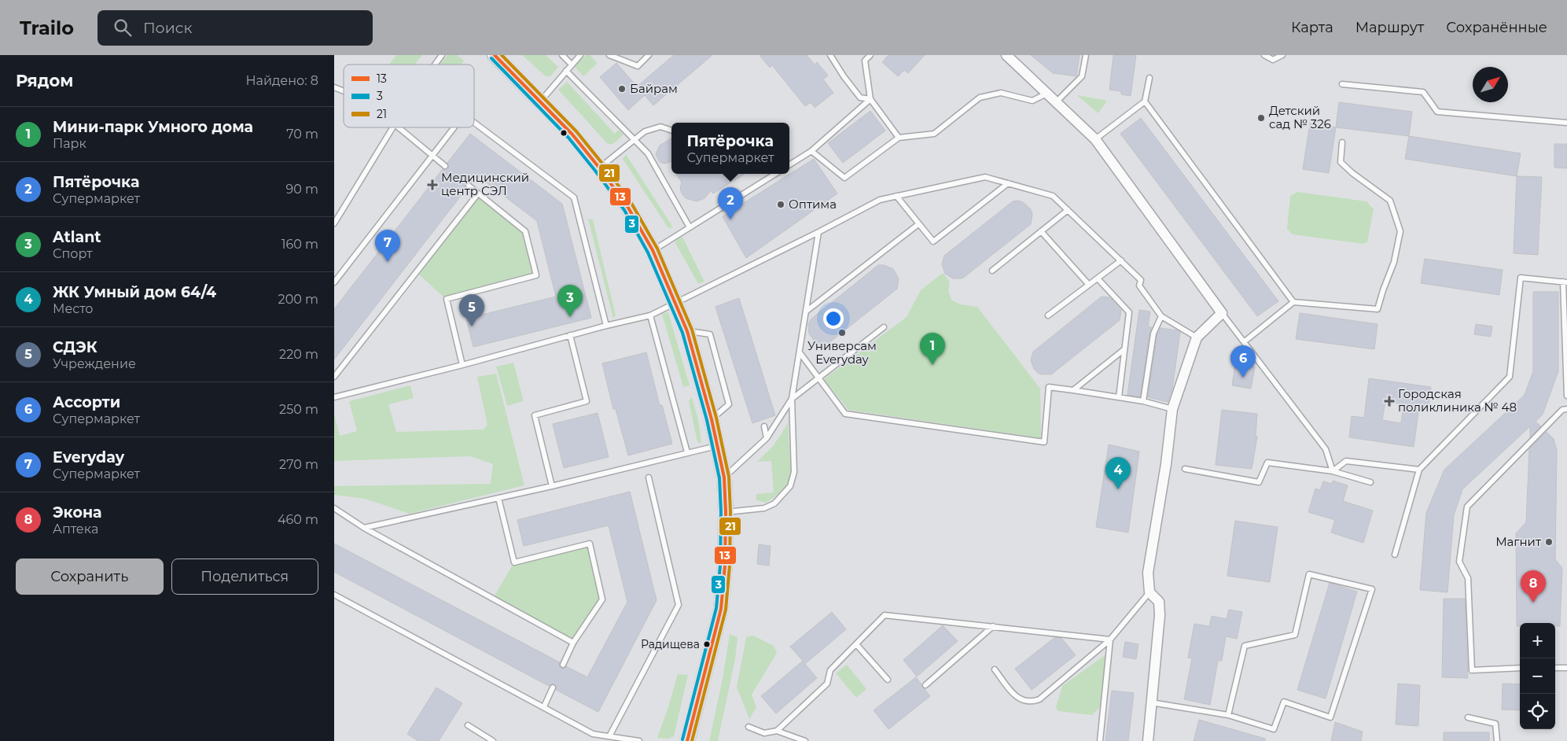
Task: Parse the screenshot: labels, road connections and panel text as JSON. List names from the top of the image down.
{
  "places": {
    "other": [
      "Байрам",
      "Детский сад № 326",
      "Оптима",
      "Универсам Everyday",
      "Магнит",
      "Радищева"
    ],
    "health": ["Медицинский центр СЭЛ", "Городская поликлиника № 48"]
  },
  "lines": ["transit line 13", "transit line 21", "transit line 3"],
  "legend": ["13", "3", "21"],
  "north": "top right",
  "page": {
    "header": "Trailo",
    "search": "Поиск",
    "nav": ["Карта", "Маршрут", "Сохранённые"],
    "heading": ["Рядом", "Найдено: 8"],
    "list": [
      {
        "mark": "1",
        "name": "Мини-парк Умного дома",
        "note": "Парк",
        "value": "70 m"
      },
      {
        "mark": "2",
        "name": "Пятёрочка",
        "note": "Супермаркет",
        "value": "90 m"
      },
      {
        "mark": "3",
        "name": "Atlant",
        "note": "Спорт",
        "value": "160 m"
      },
      {
        "mark": "4",
        "name": "ЖК Умный дом 64/4",
        "note": "Место",
        "value": "200 m"
      },
      {
        "mark": "5",
        "name": "СДЭК",
        "note": "Учреждение",
        "value": "220 m"
      },
      {
        "mark": "6",
        "name": "Ассорти",
        "note": "Супермаркет",
        "value": "250 m"
      },
      {
        "mark": "7",
        "name": "Everyday",
        "note": "Супермаркет",
        "value": "270 m"
      },
      {
        "mark": "8",
        "name": "Экона",
        "note": "Аптека",
        "value": "460 m"
      }
    ],
    "popup": ["Пятёрочка", "Супермаркет"],
    "pins": [
      "2",
      "7",
      "3",
      "5",
      "1",
      "6",
      "4",
      "8"
    ],
    "buttons": ["Сохранить", "Поделиться"],
    "map_buttons": ["+", "−"]
  }
}
